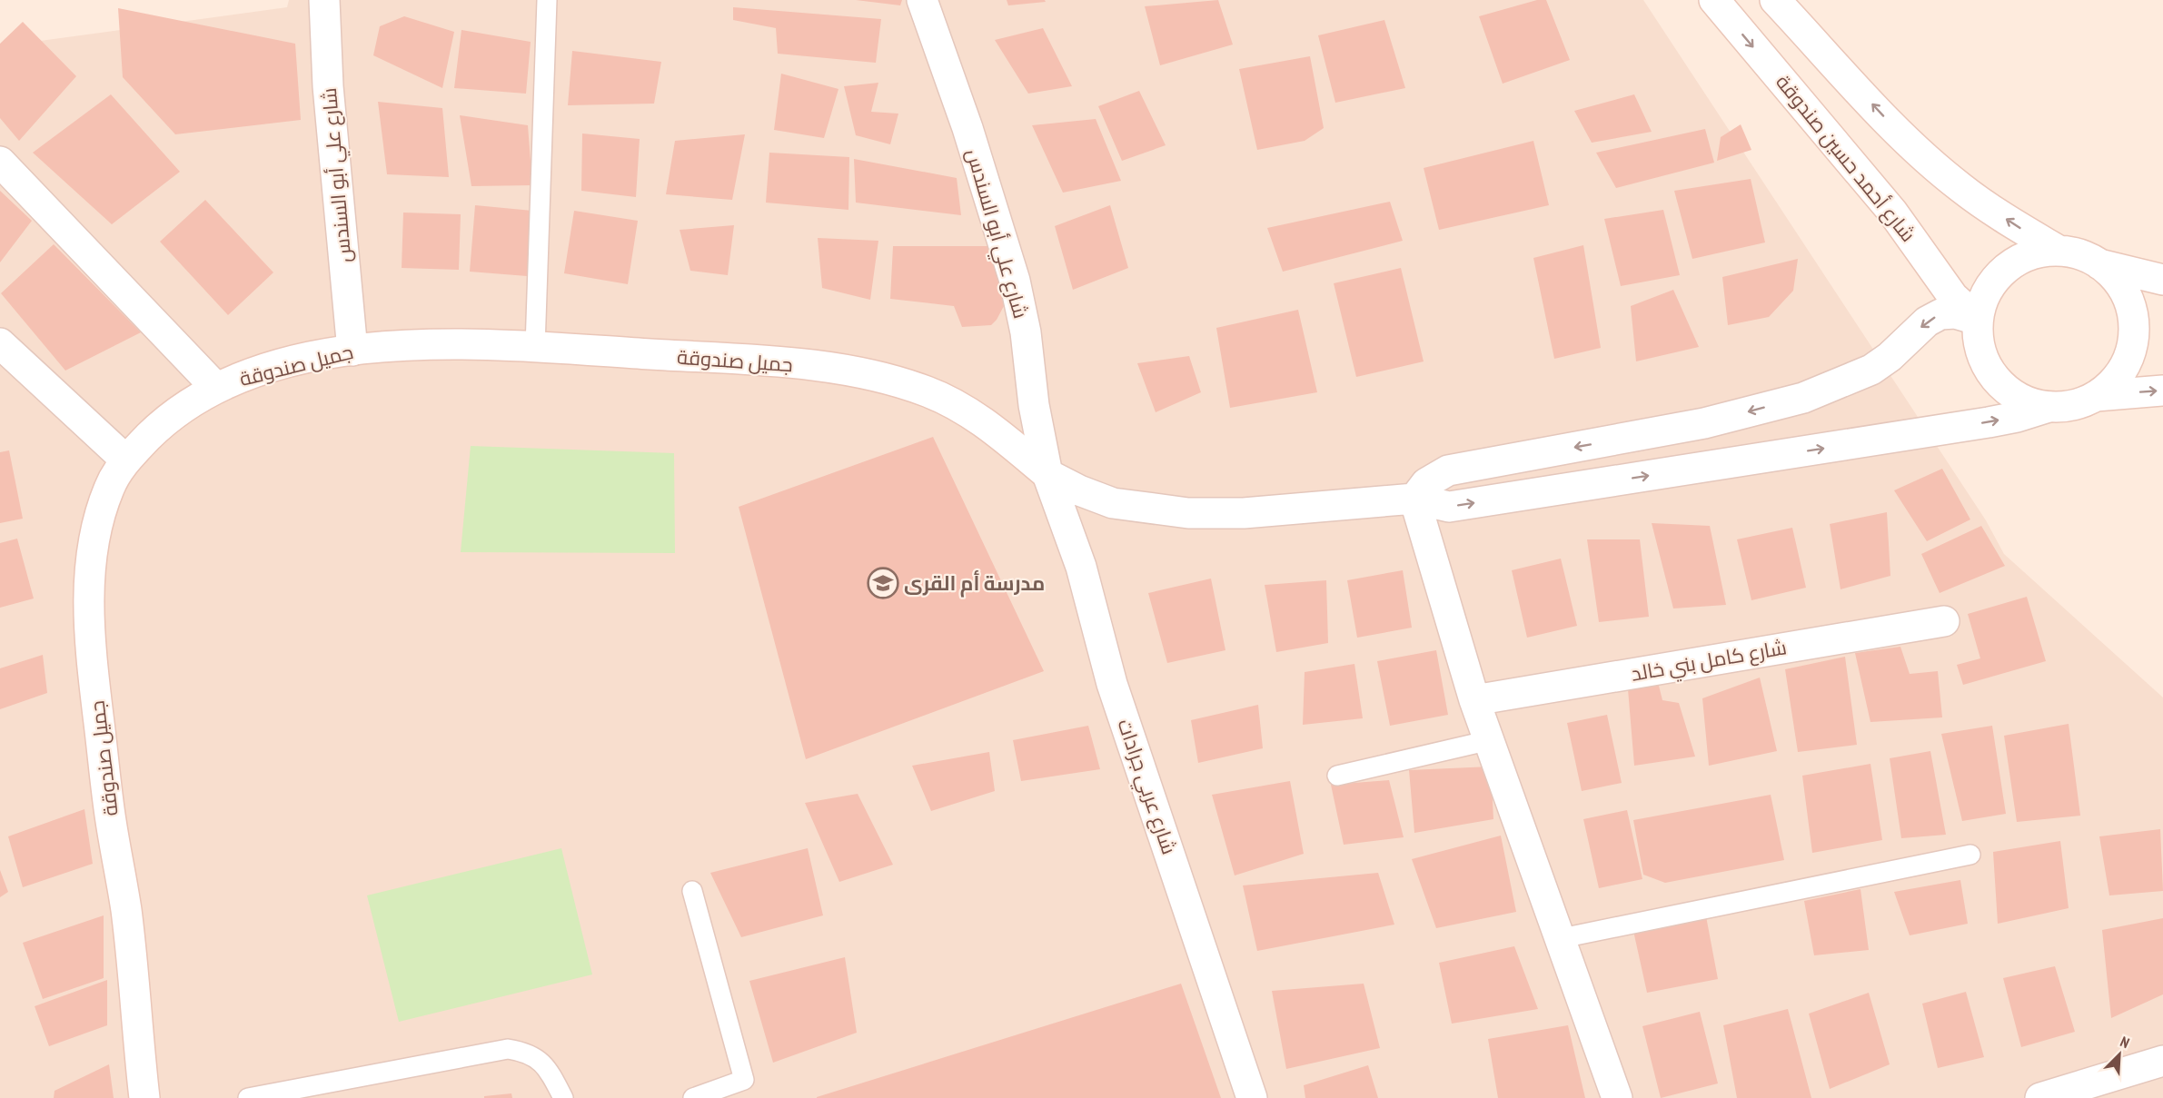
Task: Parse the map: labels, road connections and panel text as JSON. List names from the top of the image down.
{
  "streets": {
    "street": [
      "شارع أحمد حسين صندوقة",
      "شارع علي أبو السندس",
      "جميل صندوقة",
      "شارع كامل بني خالد",
      "شارع عربي جرادات"
    ]
  },
  "crossings": [
    ["شارع أحمد حسين صندوقة", "جميل صندوقة"],
    ["شارع علي أبو السندس", "جميل صندوقة"],
    ["شارع علي أبو السندس", "شارع عربي جرادات"],
    ["جميل صندوقة", "شارع عربي جرادات"]
  ],
  "places": {
    "school or university": ["مدرسة أم القرى"]
  },
  "north": "top right"
}
